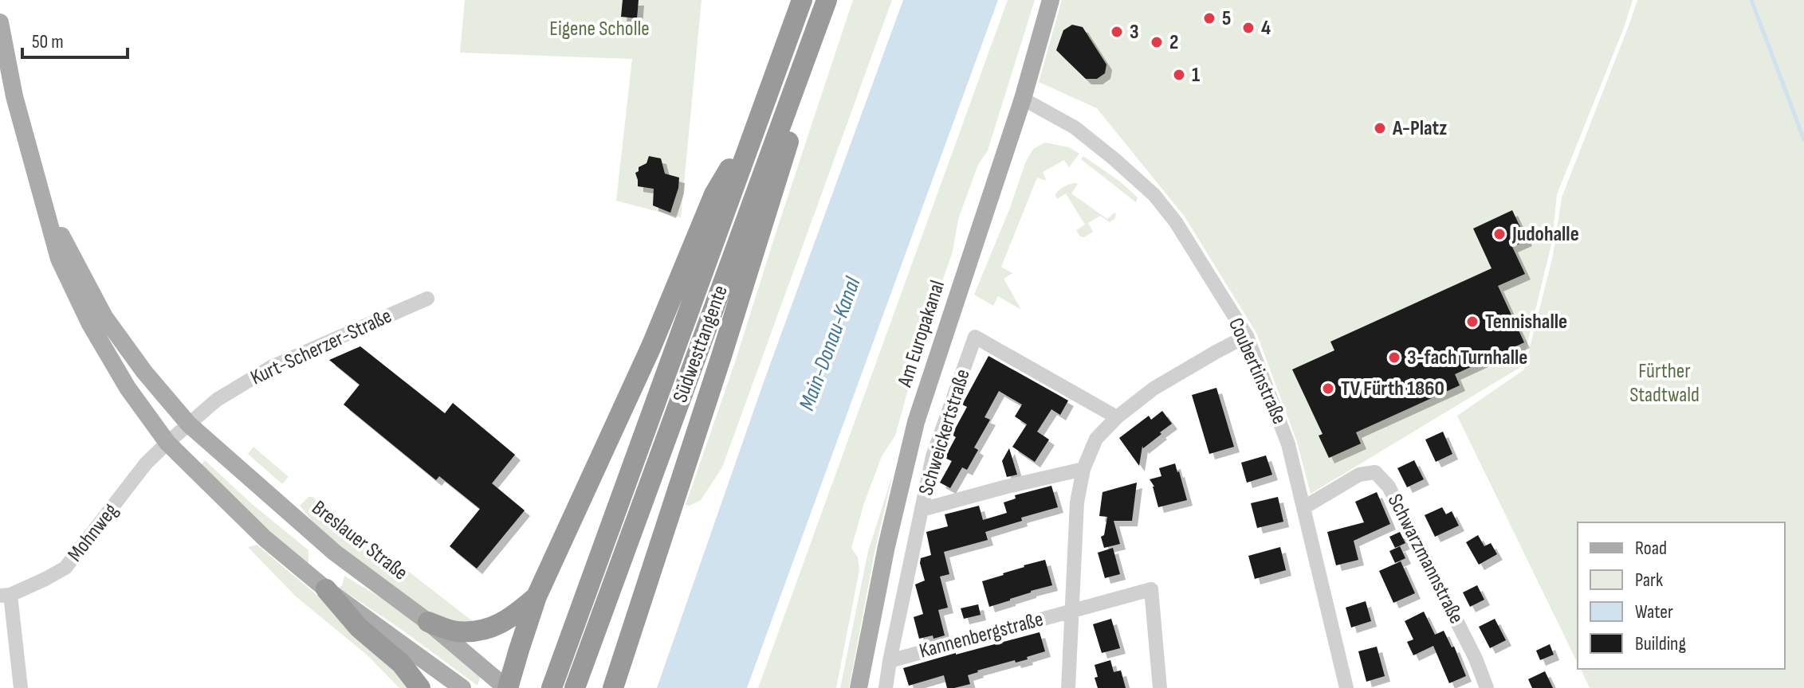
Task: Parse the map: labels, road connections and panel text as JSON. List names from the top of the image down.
{
  "streets": {
    "highway": ["Südwesttangente"],
    "main road": ["Am Europakanal", "Breslauer Straße"],
    "street": [
      "Kurt-Scherzer-Straße",
      "Coubertinstraße",
      "Schweickertstraße",
      "Mohnweg",
      "Schwarzmannstraße",
      "Kannenbergstraße"
    ]
  },
  "crossings": [
    ["Am Europakanal", "Coubertinstraße"],
    ["Kurt-Scherzer-Straße", "Breslauer Straße"],
    ["Coubertinstraße", "Schwarzmannstraße"],
    ["Coubertinstraße", "Kannenbergstraße"],
    ["Schweickertstraße", "Kannenbergstraße"],
    ["Mohnweg", "Breslauer Straße"]
  ],
  "water": ["Main-Donau-Kanal"],
  "parks": ["Eigene Scholle", "Fürther Stadtwald"],
  "places": [
    "5",
    "4",
    "3",
    "2",
    "1",
    "A-Platz",
    "Judohalle",
    "Tennishalle",
    "3-fach Turnhalle",
    "TV Fürth 1860"
  ],
  "legend": [
    "Road",
    "Park",
    "Water",
    "Building"
  ],
  "scale_bar": "50 m"
}
